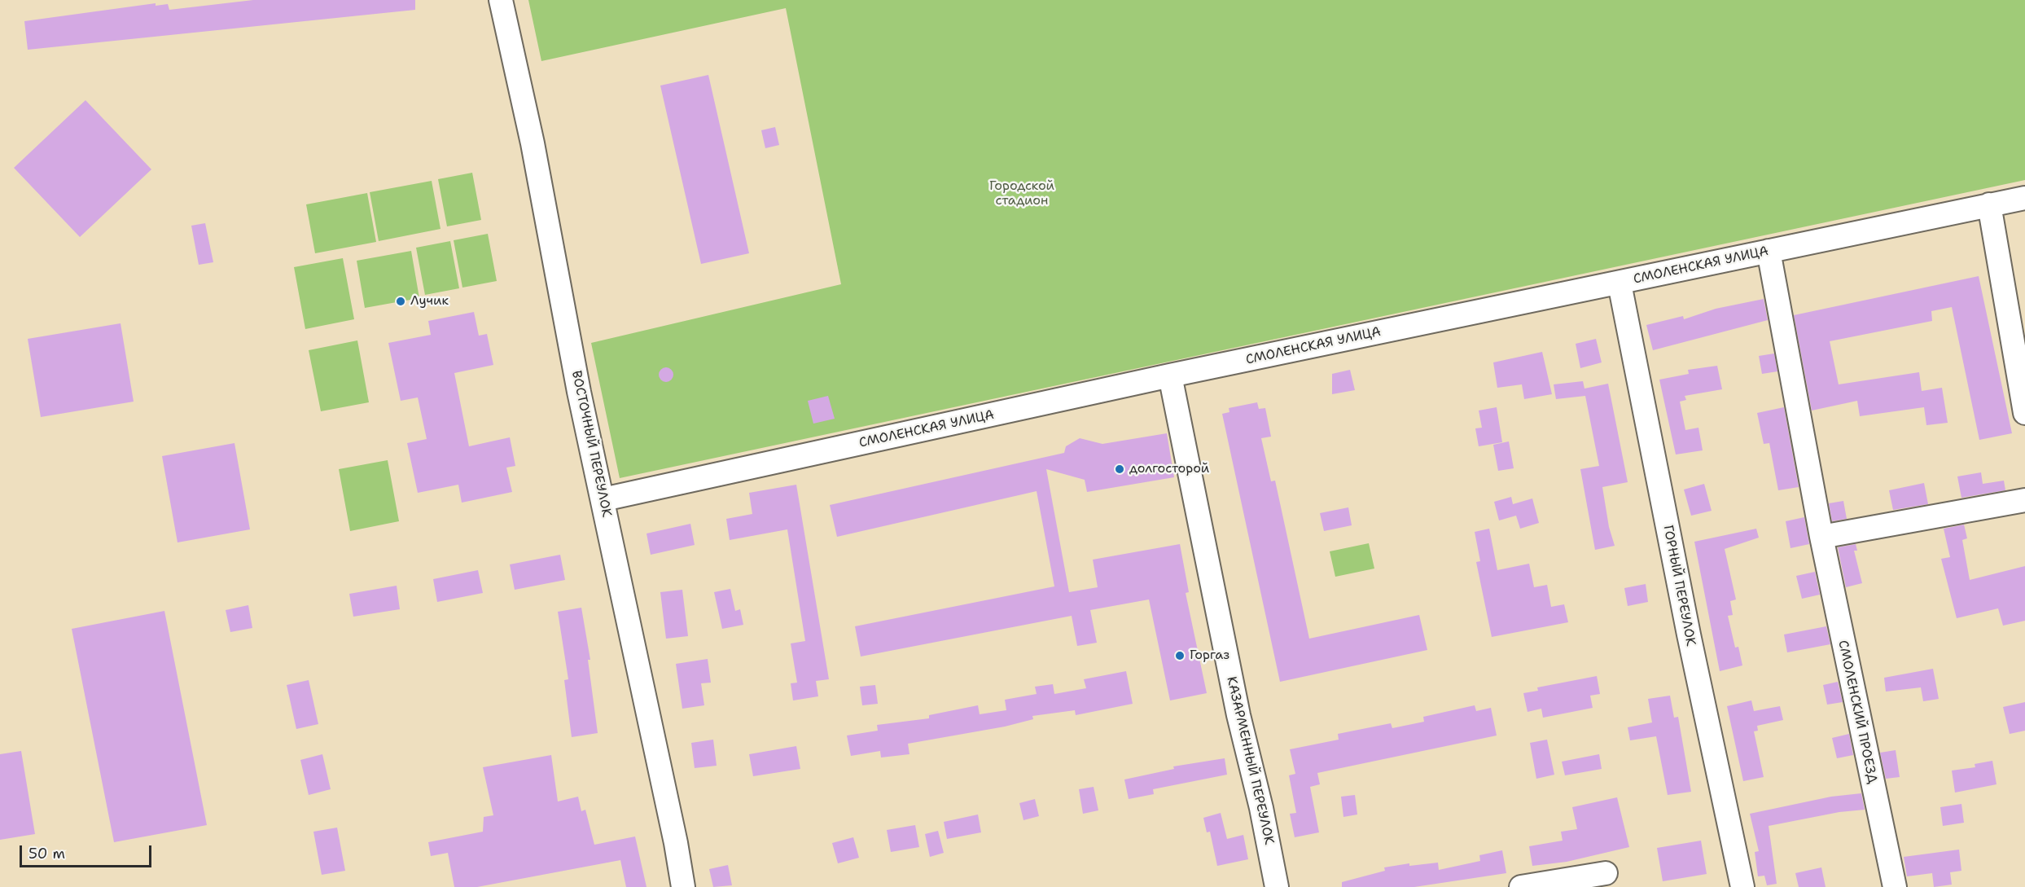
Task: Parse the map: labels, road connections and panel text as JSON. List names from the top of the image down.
{
  "streets": {
    "street": [
      "СМОЛЕНСКАЯ УЛИЦА",
      "ВОСТОЧНЫЙ ПЕРЕУЛОК",
      "ГОРНЫЙ ПЕРЕУЛОК",
      "СМОЛЕНСКИЙ ПРОЕЗД",
      "КАЗАРМЕННЫЙ ПЕРЕУЛОК"
    ]
  },
  "crossings": [
    ["СМОЛЕНСКАЯ УЛИЦА", "ВОСТОЧНЫЙ ПЕРЕУЛОК"],
    ["СМОЛЕНСКАЯ УЛИЦА", "ГОРНЫЙ ПЕРЕУЛОК"],
    ["СМОЛЕНСКАЯ УЛИЦА", "СМОЛЕНСКИЙ ПРОЕЗД"],
    ["СМОЛЕНСКАЯ УЛИЦА", "КАЗАРМЕННЫЙ ПЕРЕУЛОК"]
  ],
  "parks": ["Городской стадион"],
  "places": ["Лучик", "долгосторой", "Горгаз"],
  "scale_bar": "50 m"
}
